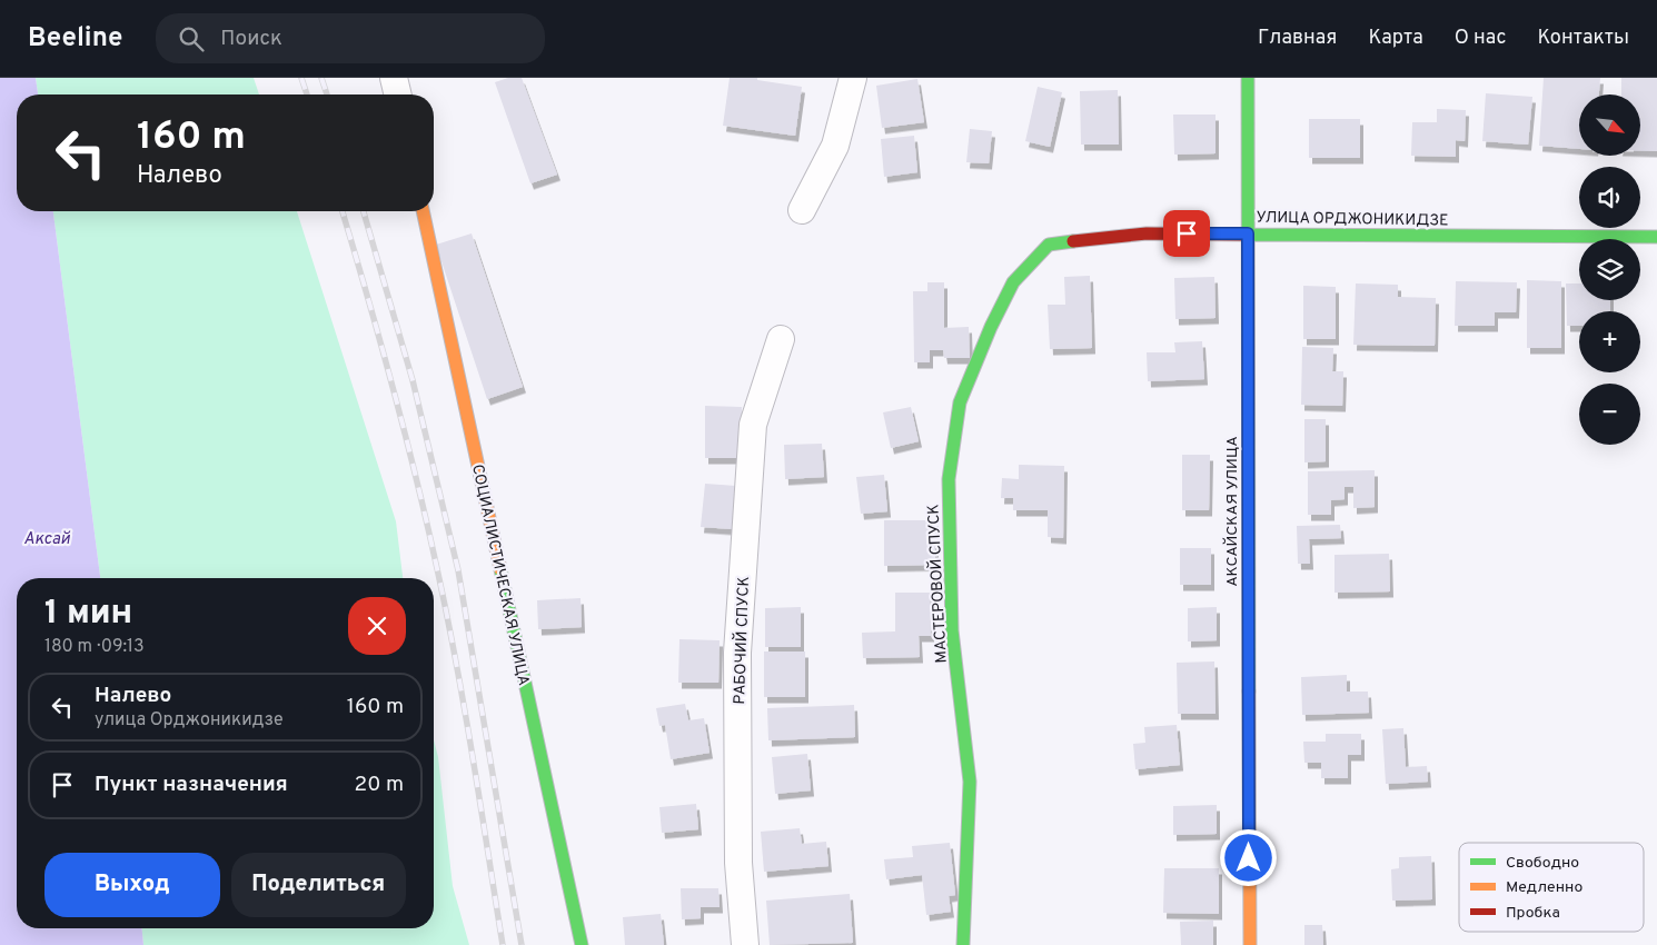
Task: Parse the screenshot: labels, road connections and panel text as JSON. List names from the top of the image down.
{
  "streets": {
    "street": [
      "УЛИЦА ОРДЖОНИКИДЗЕ",
      "АКСАЙСКАЯ УЛИЦА",
      "СОЦИАЛИСТИЧЕСКАЯ УЛИЦА",
      "МАСТЕРОВОЙ СПУСК",
      "РАБОЧИЙ СПУСК"
    ]
  },
  "crossings": [
    ["УЛИЦА ОРДЖОНИКИДЗЕ", "АКСАЙСКАЯ УЛИЦА"],
    ["УЛИЦА ОРДЖОНИКИДЗЕ", "МАСТЕРОВОЙ СПУСК"]
  ],
  "water": ["Аксай"],
  "legend": ["Свободно", "Медленно", "Пробка"],
  "north": "bottom right",
  "page": {
    "header": "Beeline",
    "search": "Поиск",
    "nav": [
      "Главная",
      "Карта",
      "О нас",
      "Контакты"
    ],
    "map_buttons": ["+", "−"],
    "turn": ["160 m", "Налево"],
    "heading": ["1 мин", "180 m · 09:13"],
    "list": [
      {
        "name": "Налево",
        "note": "улица Орджоникидзе",
        "value": "160 m"
      },
      {
        "name": "Пункт назначения",
        "value": "20 m"
      }
    ],
    "buttons": ["Выход", "Поделиться"]
  }
}
